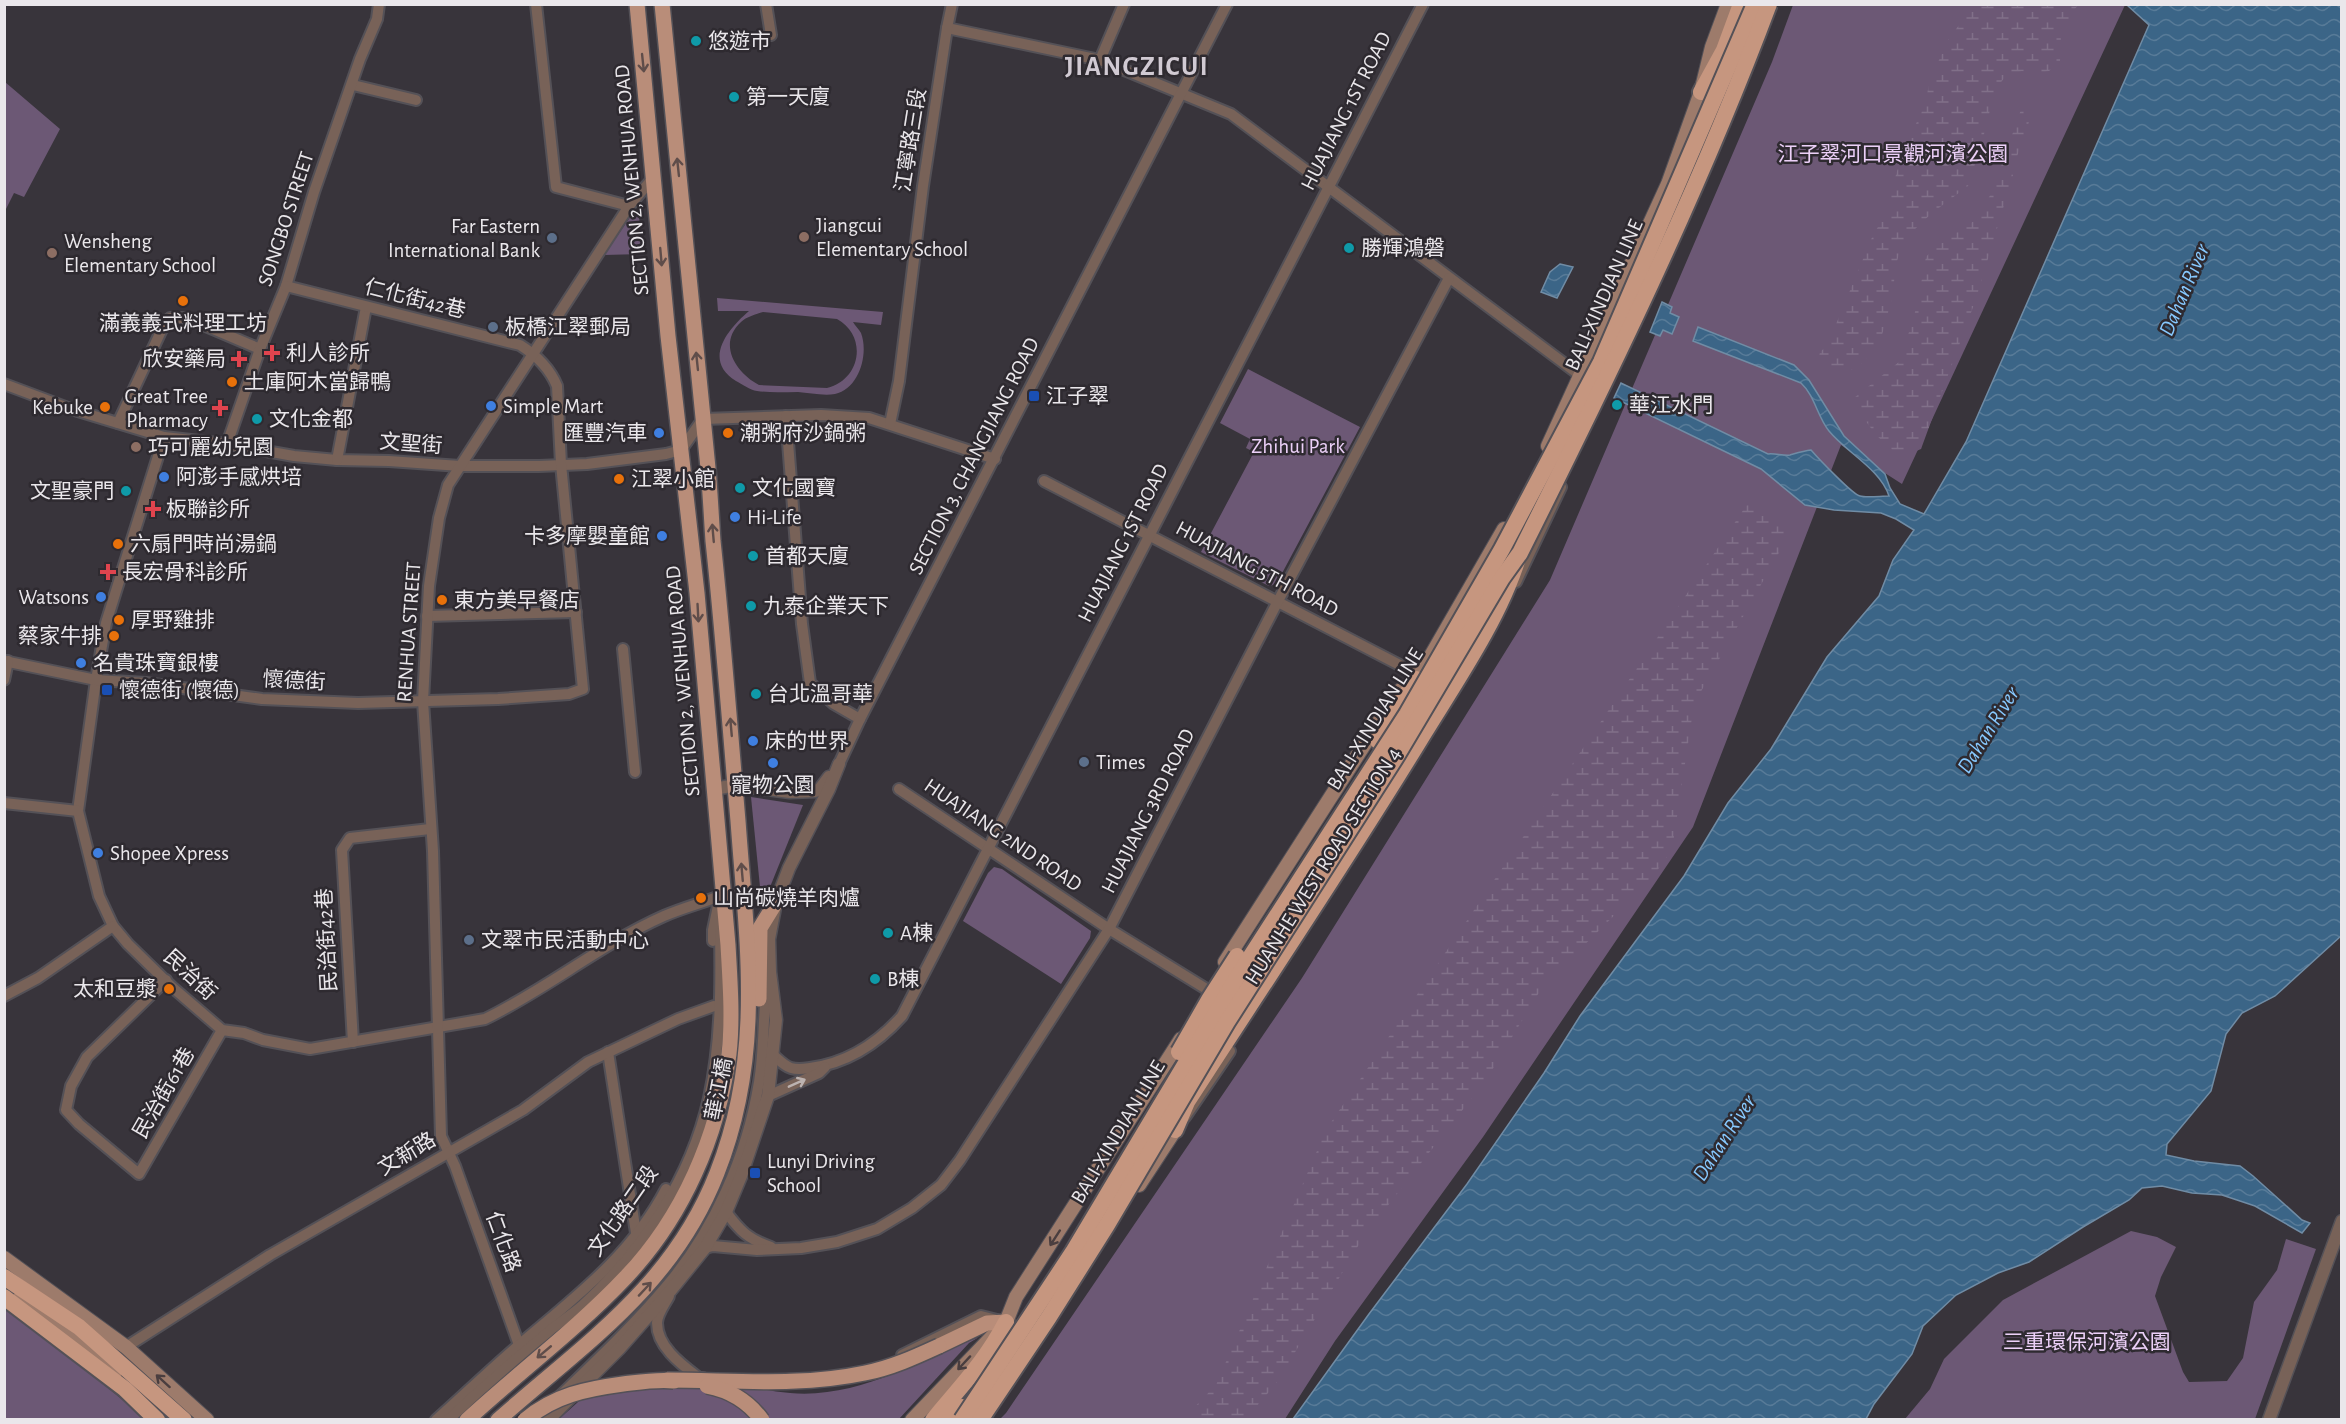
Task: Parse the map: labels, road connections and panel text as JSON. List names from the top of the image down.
{
  "streets": {
    "highway": ["BALI-XINDIAN LINE"],
    "main road": ["SECTION 2, WENHUA ROAD", "HUANHE WEST ROAD SECTION 4", "華江橋"],
    "street": [
      "HUAJIANG 1ST ROAD",
      "江寧路三段",
      "SONGBO STREET",
      "仁化街42巷",
      "文聖街",
      "SECTION 3, CHANGJIANG ROAD",
      "HUAJIANG 5TH ROAD",
      "RENHUA STREET",
      "懷德街",
      "HUAJIANG 3RD ROAD",
      "HUAJIANG 2ND ROAD",
      "民治街42巷",
      "民治街",
      "民治街61巷",
      "文新路",
      "文化路二段",
      "仁化路"
    ]
  },
  "crossings": [
    ["HUAJIANG 1ST ROAD", "HUAJIANG 5TH ROAD"],
    ["HUAJIANG 1ST ROAD", "HUAJIANG 2ND ROAD"],
    ["SECTION 2, WENHUA ROAD", "文聖街"],
    ["SECTION 2, WENHUA ROAD", "RENHUA STREET"],
    ["SECTION 2, WENHUA ROAD", "民治街"],
    ["SECTION 2, WENHUA ROAD", "華江橋"],
    ["SECTION 2, WENHUA ROAD", "文化路二段"],
    ["SONGBO STREET", "仁化街42巷"],
    ["SONGBO STREET", "文聖街"],
    ["BALI-XINDIAN LINE", "HUANHE WEST ROAD SECTION 4"],
    ["仁化街42巷", "RENHUA STREET"],
    ["文聖街", "RENHUA STREET"],
    ["文聖街", "民治街"],
    ["HUAJIANG 5TH ROAD", "HUAJIANG 3RD ROAD"],
    ["HUAJIANG 5TH ROAD", "HUANHE WEST ROAD SECTION 4"],
    ["RENHUA STREET", "懷德街"],
    ["RENHUA STREET", "民治街42巷"],
    ["RENHUA STREET", "民治街"],
    ["RENHUA STREET", "文新路"],
    ["RENHUA STREET", "仁化路"],
    ["懷德街", "民治街"],
    ["HUAJIANG 3RD ROAD", "HUAJIANG 2ND ROAD"],
    ["HUAJIANG 2ND ROAD", "HUANHE WEST ROAD SECTION 4"],
    ["民治街42巷", "民治街"],
    ["民治街", "民治街61巷"],
    ["民治街", "文化路二段"],
    ["文新路", "文化路二段"],
    ["文新路", "仁化路"],
    ["文化路二段", "仁化路"]
  ],
  "districts": ["JIANGZICUI"],
  "water": ["Dahan River"],
  "parks": ["江子翠河口景觀河濱公園", "Zhihui Park", "三重環保河濱公園"],
  "places": {
    "other": [
      "悠遊市",
      "第一天廈",
      "Jiangcui Elementary School",
      "Far Eastern International Bank",
      "勝輝鴻磐",
      "Wensheng Elementary School",
      "滿義義式料理工坊",
      "板橋江翠郵局",
      "土庫阿木當歸鴨",
      "華江水門",
      "Simple Mart",
      "Kebuke",
      "文化金都",
      "匯豐汽車",
      "潮粥府沙鍋粥",
      "巧可麗幼兒園",
      "阿澎手感烘培",
      "江翠小館",
      "文化國寶",
      "文聖豪門",
      "Hi-Life",
      "卡多摩嬰童館",
      "六扇門時尚湯鍋",
      "首都天廈",
      "Watsons",
      "東方美早餐店",
      "九泰企業天下",
      "厚野雞排",
      "蔡家牛排",
      "名貴珠寶銀樓",
      "台北溫哥華",
      "床的世界",
      "Times",
      "寵物公園",
      "Shopee Xpress",
      "山尚碳燒羊肉爐",
      "A棟",
      "文翠市民活動中心",
      "B棟",
      "太和豆漿"
    ],
    "health": [
      "利人診所",
      "欣安藥局",
      "Great Tree Pharmacy",
      "板聯診所",
      "長宏骨科診所"
    ],
    "transit": ["江子翠", "懷德街 (懷德)", "Lunyi Driving School"]
  }
}
